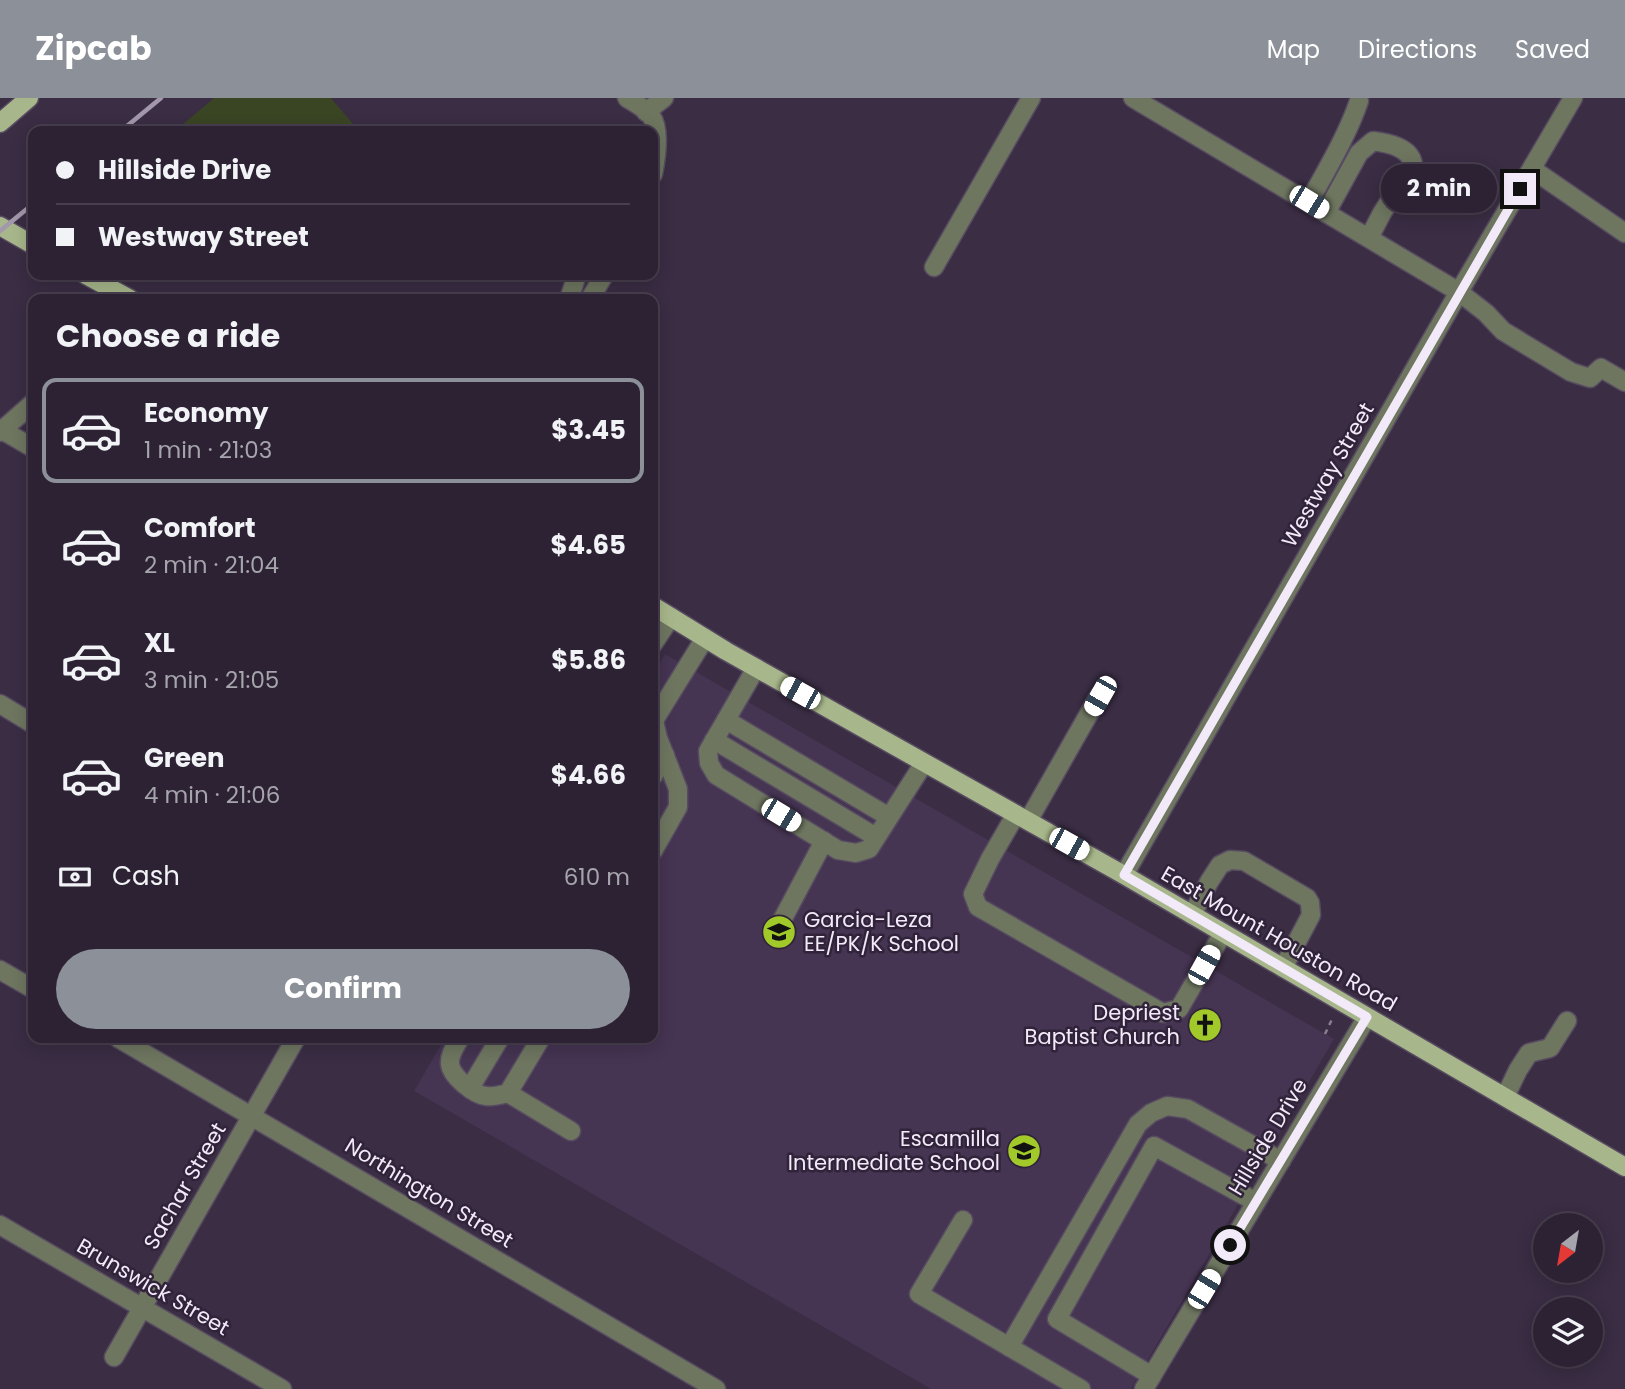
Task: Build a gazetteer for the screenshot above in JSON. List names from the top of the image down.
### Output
{
  "streets": {
    "main road": ["East Mount Houston Road"],
    "street": [
      "Westway Street",
      "Hillside Drive",
      "Sachar Street",
      "Northington Street",
      "Brunswick Street"
    ]
  },
  "crossings": [
    ["Westway Street", "East Mount Houston Road"],
    ["East Mount Houston Road", "Hillside Drive"],
    ["Sachar Street", "Northington Street"],
    ["Sachar Street", "Brunswick Street"]
  ],
  "places": {
    "school or university": ["Garcia-Leza EE/PK/K School", "Escamilla Intermediate School"],
    "church": ["Depriest Baptist Church"]
  },
  "north": "bottom left",
  "page": {
    "header": "Zipcab",
    "nav": ["Map", "Directions", "Saved"],
    "banner": ["Hillside Drive", "Westway Street"],
    "bubble": "2 min",
    "heading": "Choose a ride",
    "list": [
      {
        "name": "Economy",
        "note": "1 min · 21:03",
        "value": "$3.45"
      },
      {
        "name": "Comfort",
        "note": "2 min · 21:04",
        "value": "$4.65"
      },
      {
        "name": "XL",
        "note": "3 min · 21:05",
        "value": "$5.86"
      },
      {
        "name": "Green",
        "note": "4 min · 21:06",
        "value": "$4.66"
      }
    ],
    "pay": ["Cash", "610 m"],
    "buttons": "Confirm"
  }
}
